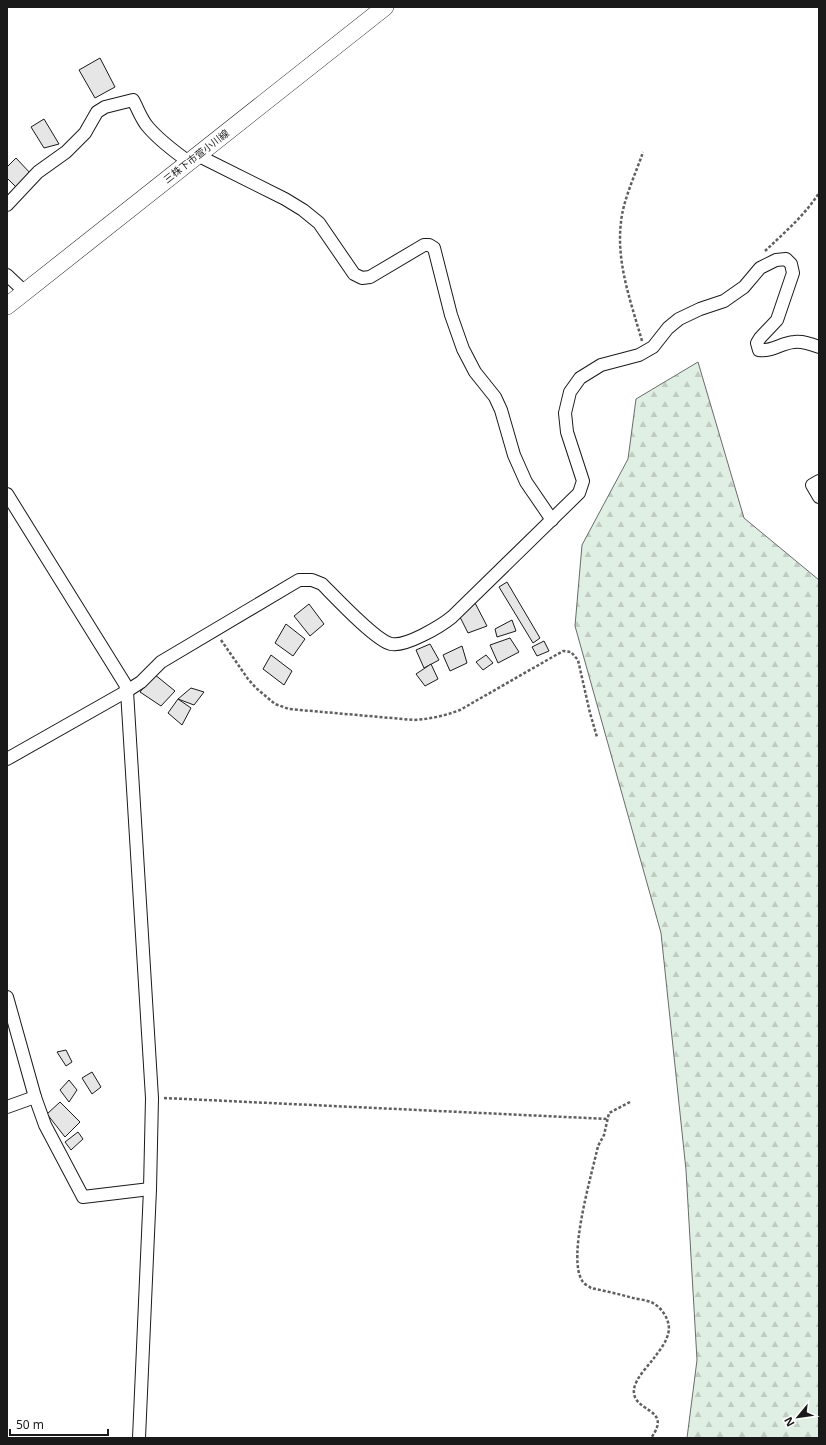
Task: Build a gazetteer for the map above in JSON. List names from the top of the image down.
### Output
{
  "streets": {
    "main road": ["三株下市萱小川線"]
  },
  "scale_bar": "50 m",
  "north": "bottom left"
}
